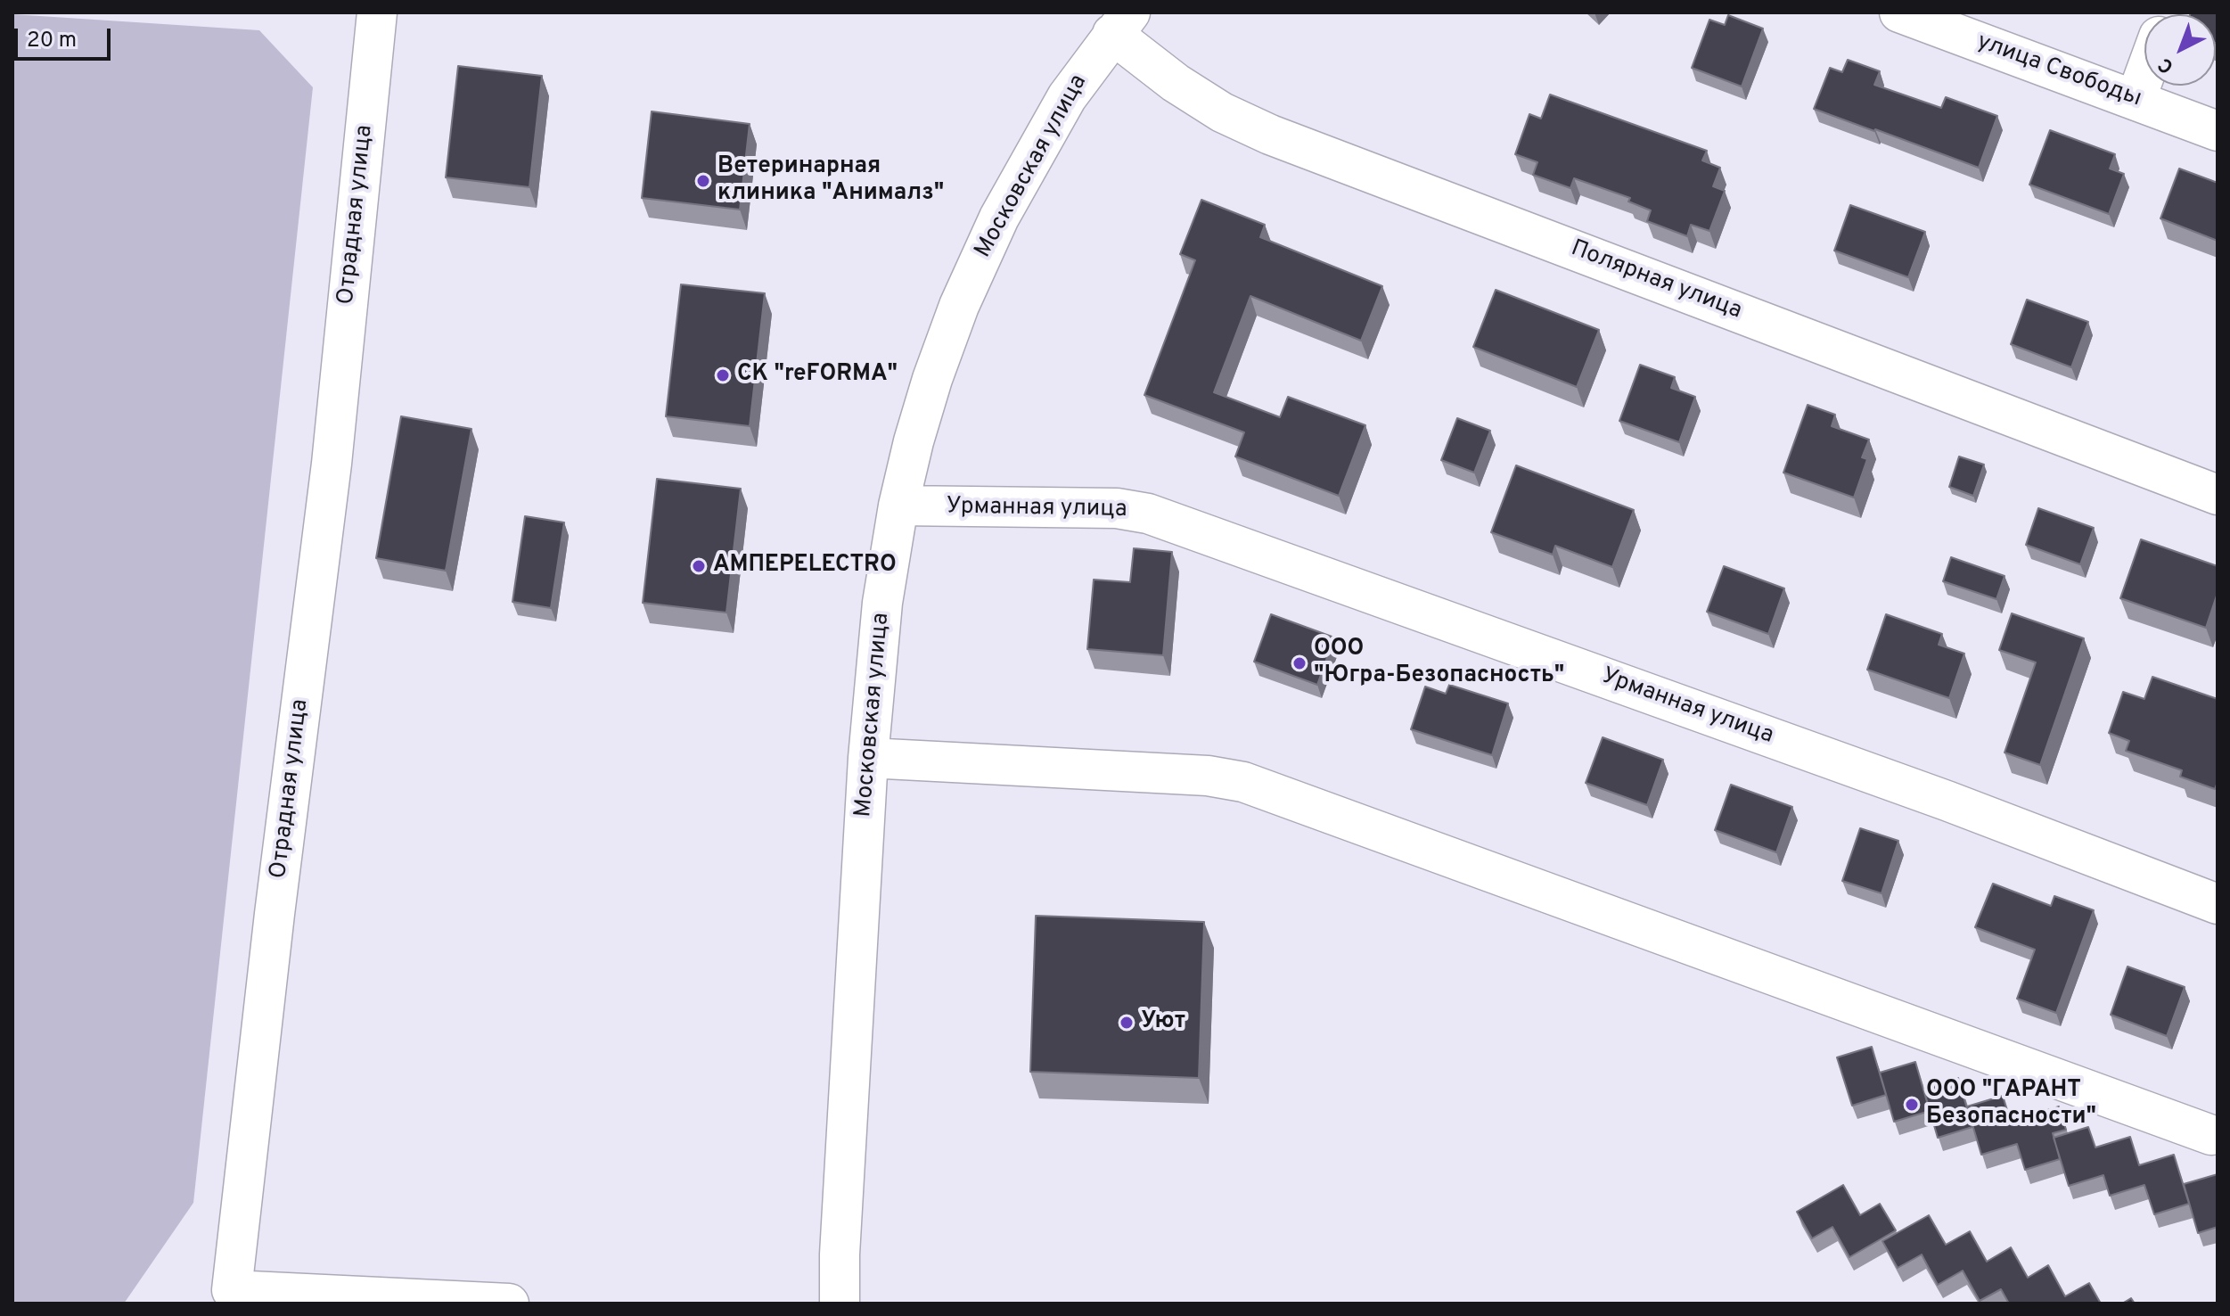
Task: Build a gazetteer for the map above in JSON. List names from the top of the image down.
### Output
{
  "streets": {
    "street": [
      "улица Свободы",
      "Московская улица",
      "Отрадная улица",
      "Полярная улица",
      "Урманная улица"
    ]
  },
  "crossings": [
    ["Московская улица", "Полярная улица"],
    ["Московская улица", "Урманная улица"]
  ],
  "places": [
    "Ветеринарная клиника \"Анималз\"",
    "СК \"reFORMA\"",
    "АМПЕРELECTRO",
    "ООО \"Югра-Безопасность\"",
    "Уют",
    "ООО \"ГАРАНТ Безопасности\""
  ],
  "scale_bar": "20 m",
  "north": "bottom left"
}
